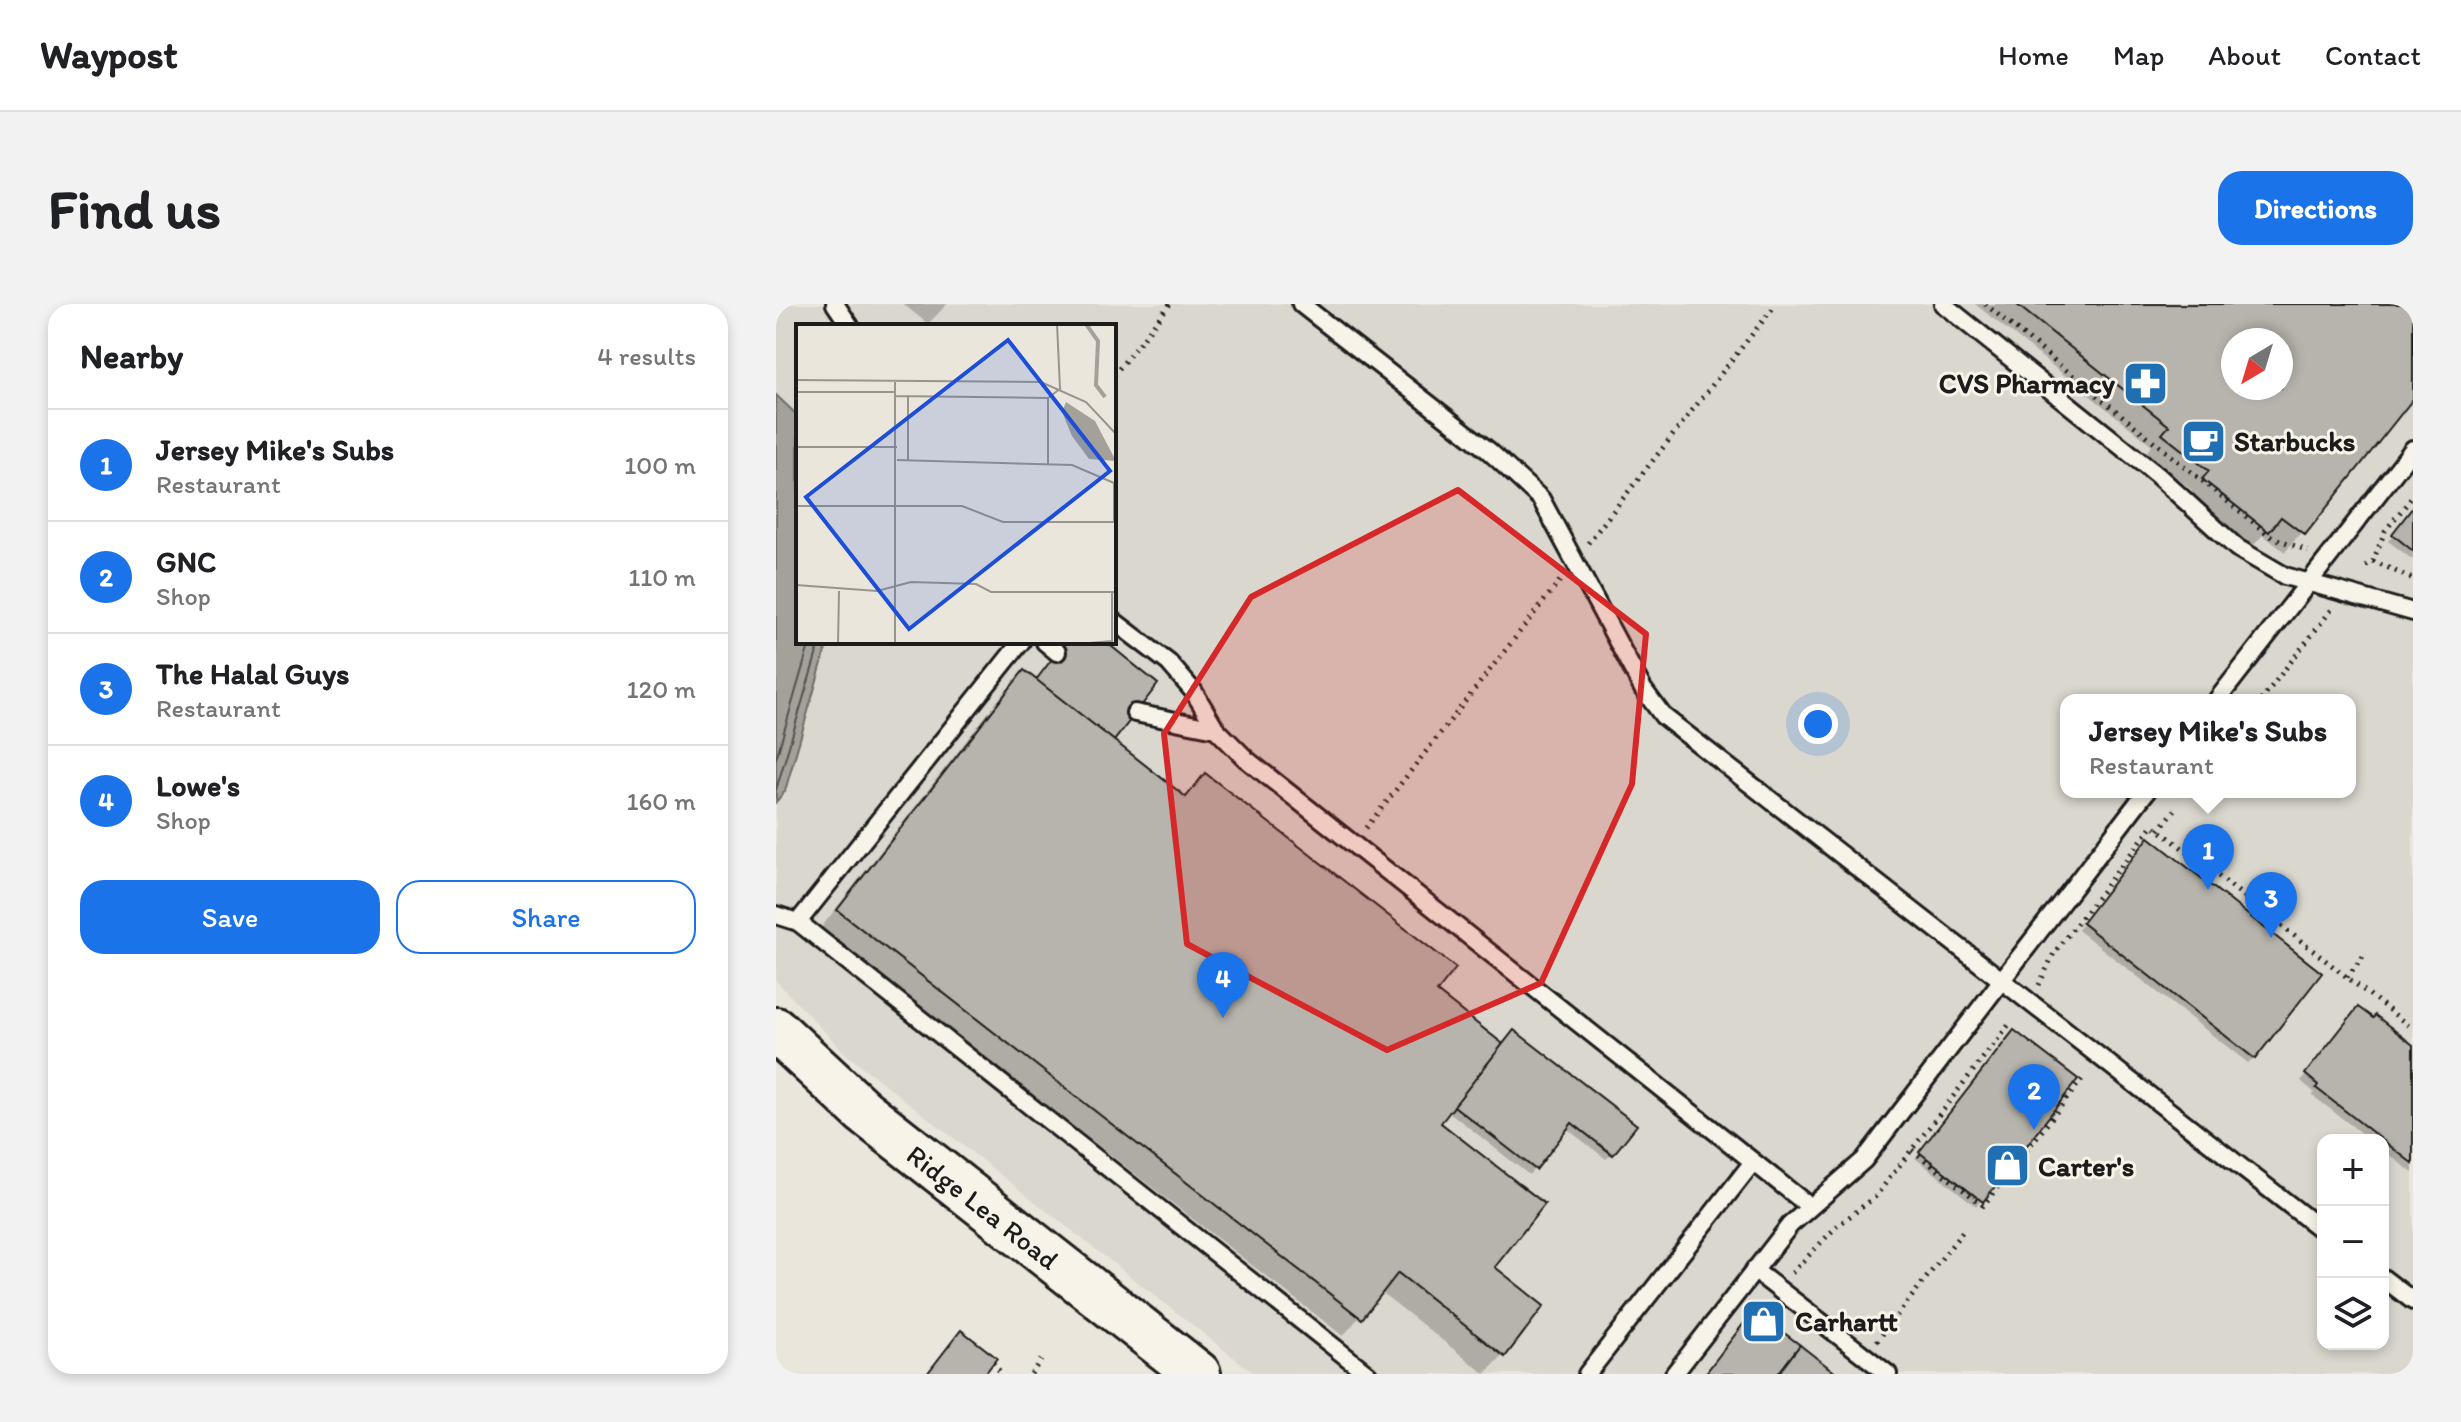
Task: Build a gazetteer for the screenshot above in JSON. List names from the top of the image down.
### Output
{
  "streets": {
    "street": ["Ridge Lea Road"]
  },
  "places": {
    "pharmacy": ["CVS Pharmacy"],
    "cafe": ["Starbucks"],
    "shop": ["Carter's", "Carhartt"]
  },
  "north": "bottom left",
  "page": {
    "header": "Waypost",
    "nav": [
      "Home",
      "Map",
      "About",
      "Contact"
    ],
    "buttons": [
      "Directions",
      ["Save", "Share"]
    ],
    "title": "Find us",
    "heading": ["Nearby", "4 results"],
    "list": [
      {
        "mark": "1",
        "name": "Jersey Mike's Subs",
        "note": "Restaurant",
        "value": "100 m"
      },
      {
        "mark": "2",
        "name": "GNC",
        "note": "Shop",
        "value": "110 m"
      },
      {
        "mark": "3",
        "name": "The Halal Guys",
        "note": "Restaurant",
        "value": "120 m"
      },
      {
        "mark": "4",
        "name": "Lowe's",
        "note": "Shop",
        "value": "160 m"
      }
    ],
    "popup": ["Jersey Mike's Subs", "Restaurant"],
    "pins": [
      "1",
      "3",
      "4",
      "2"
    ],
    "map_buttons": ["+", "−"]
  }
}
